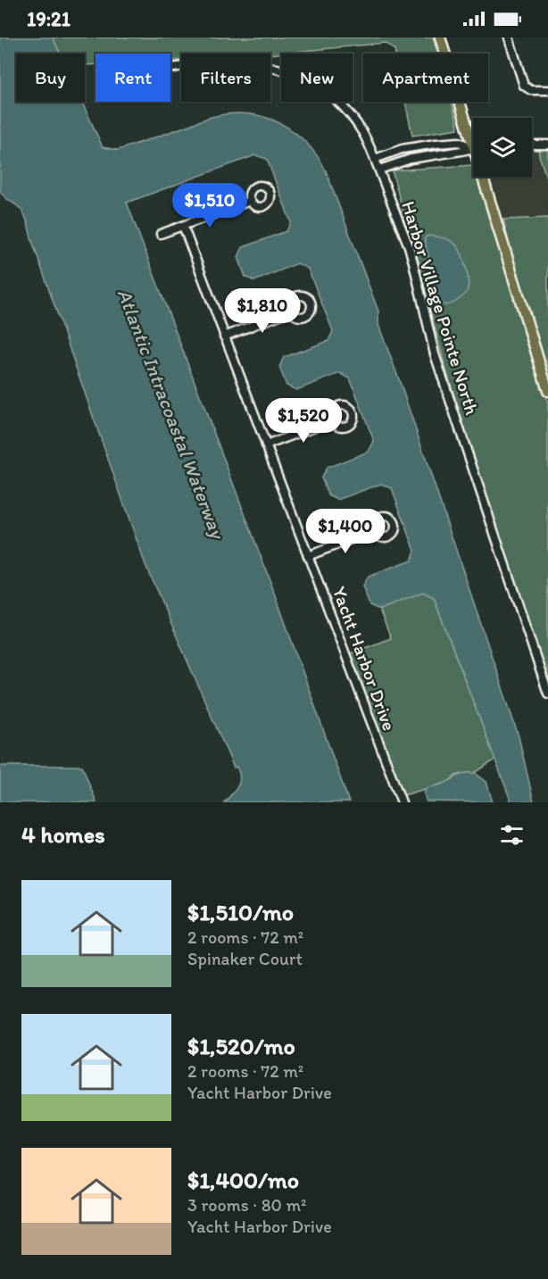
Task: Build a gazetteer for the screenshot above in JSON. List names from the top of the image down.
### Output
{
  "streets": {
    "street": ["Harbor Village Pointe North", "Yacht Harbor Drive"]
  },
  "water": ["Atlantic Intracoastal Waterway"],
  "page": {
    "status": "19:21",
    "chip": [
      "Buy",
      "Rent",
      "Filters",
      "New",
      "Apartment"
    ],
    "price": [
      "$1,510",
      "$1,810",
      "$1,520",
      "$1,400"
    ],
    "heading": "4 homes",
    "list": [
      {
        "name": "$1,510/mo",
        "note": "2 rooms · 72 m² · Spinaker Court"
      },
      {
        "name": "$1,520/mo",
        "note": "2 rooms · 72 m² · Yacht Harbor Drive"
      },
      {
        "name": "$1,400/mo",
        "note": "3 rooms · 80 m² · Yacht Harbor Drive"
      }
    ]
  }
}
